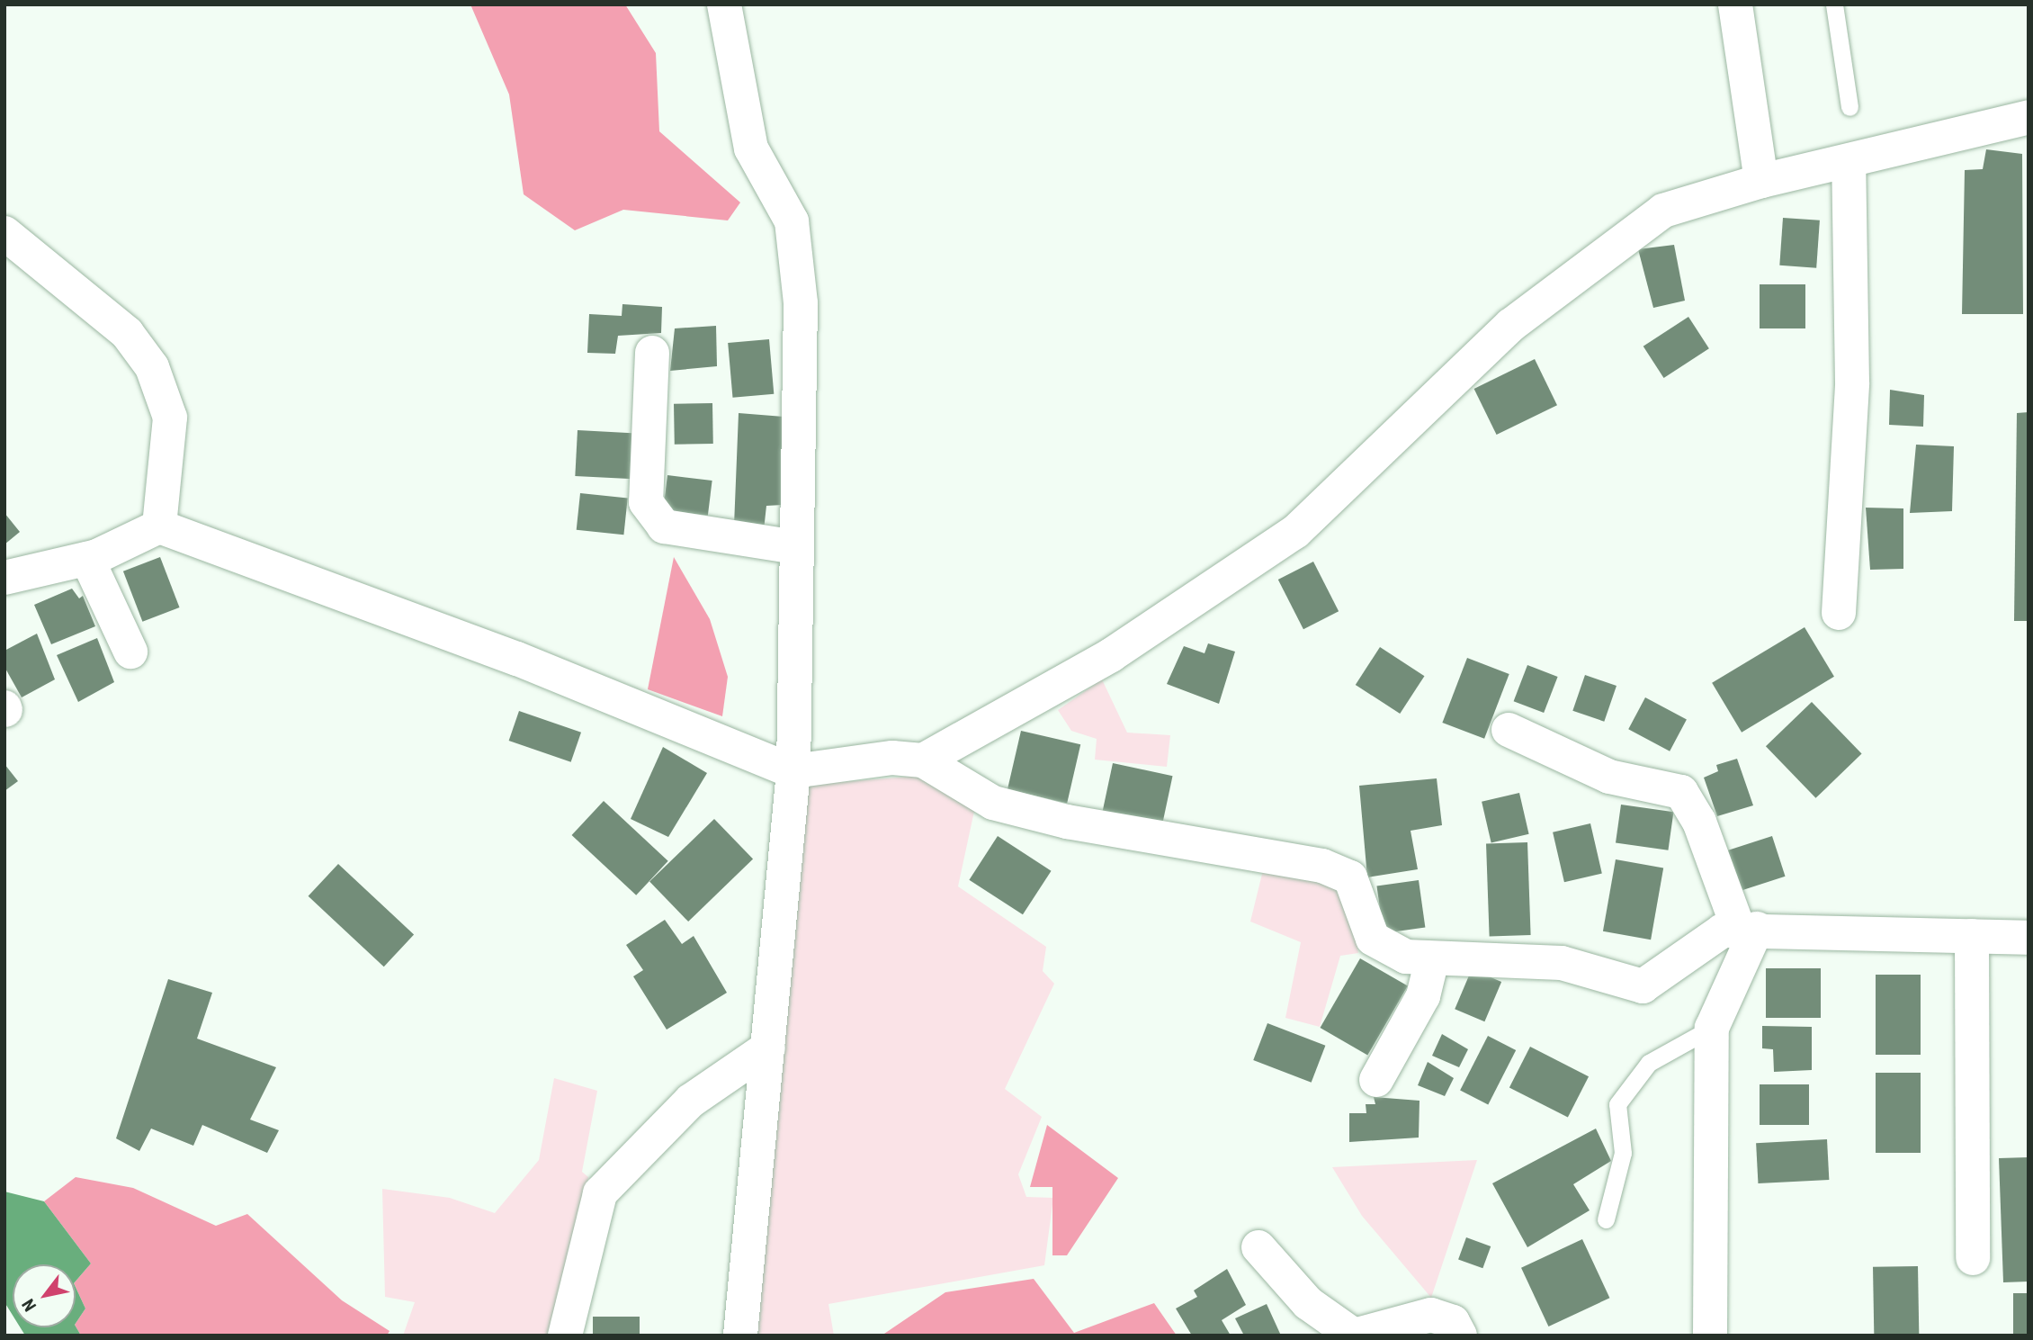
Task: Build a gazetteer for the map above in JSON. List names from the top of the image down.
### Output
{
  "north": "bottom left"
}
